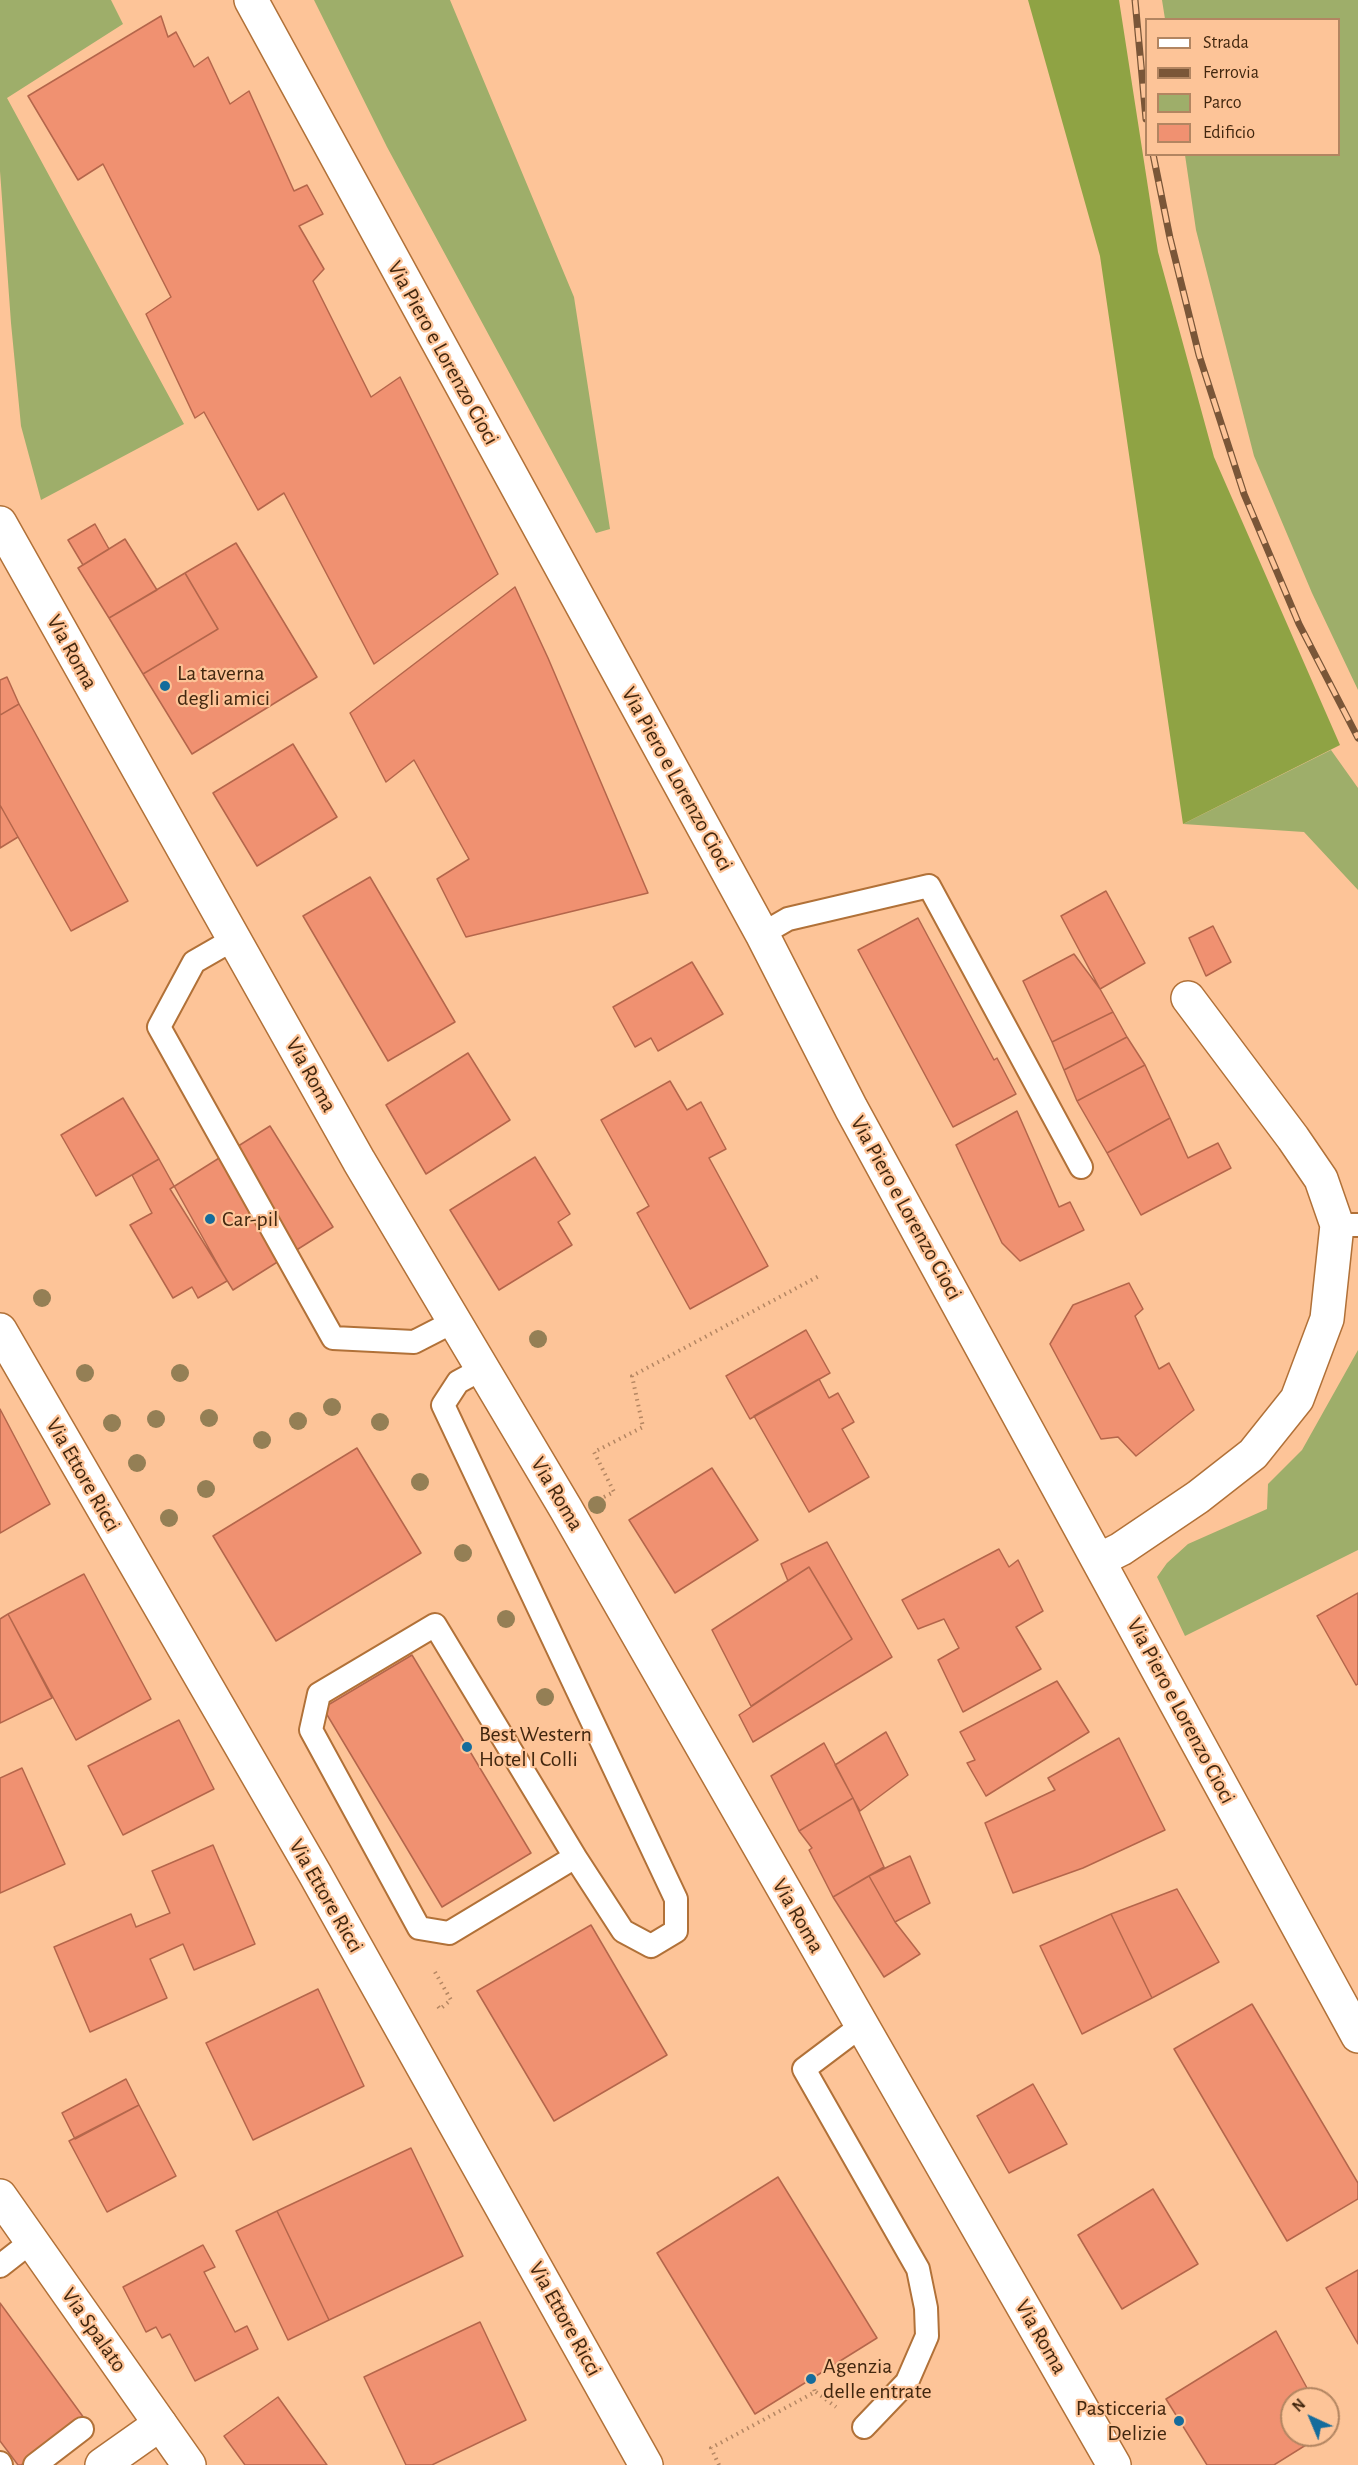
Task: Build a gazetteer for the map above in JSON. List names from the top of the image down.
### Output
{
  "streets": {
    "street": [
      "Via Piero e Lorenzo Cioci",
      "Via Roma",
      "Via Ettore Ricci",
      "Via Spalato"
    ]
  },
  "places": [
    "La taverna degli amici",
    "Car-pil",
    "Best Western Hotel I Colli",
    "Agenzia delle entrate",
    "Pasticceria Delizie"
  ],
  "legend": [
    "Strada",
    "Ferrovia",
    "Parco",
    "Edificio"
  ],
  "north": "top left"
}
